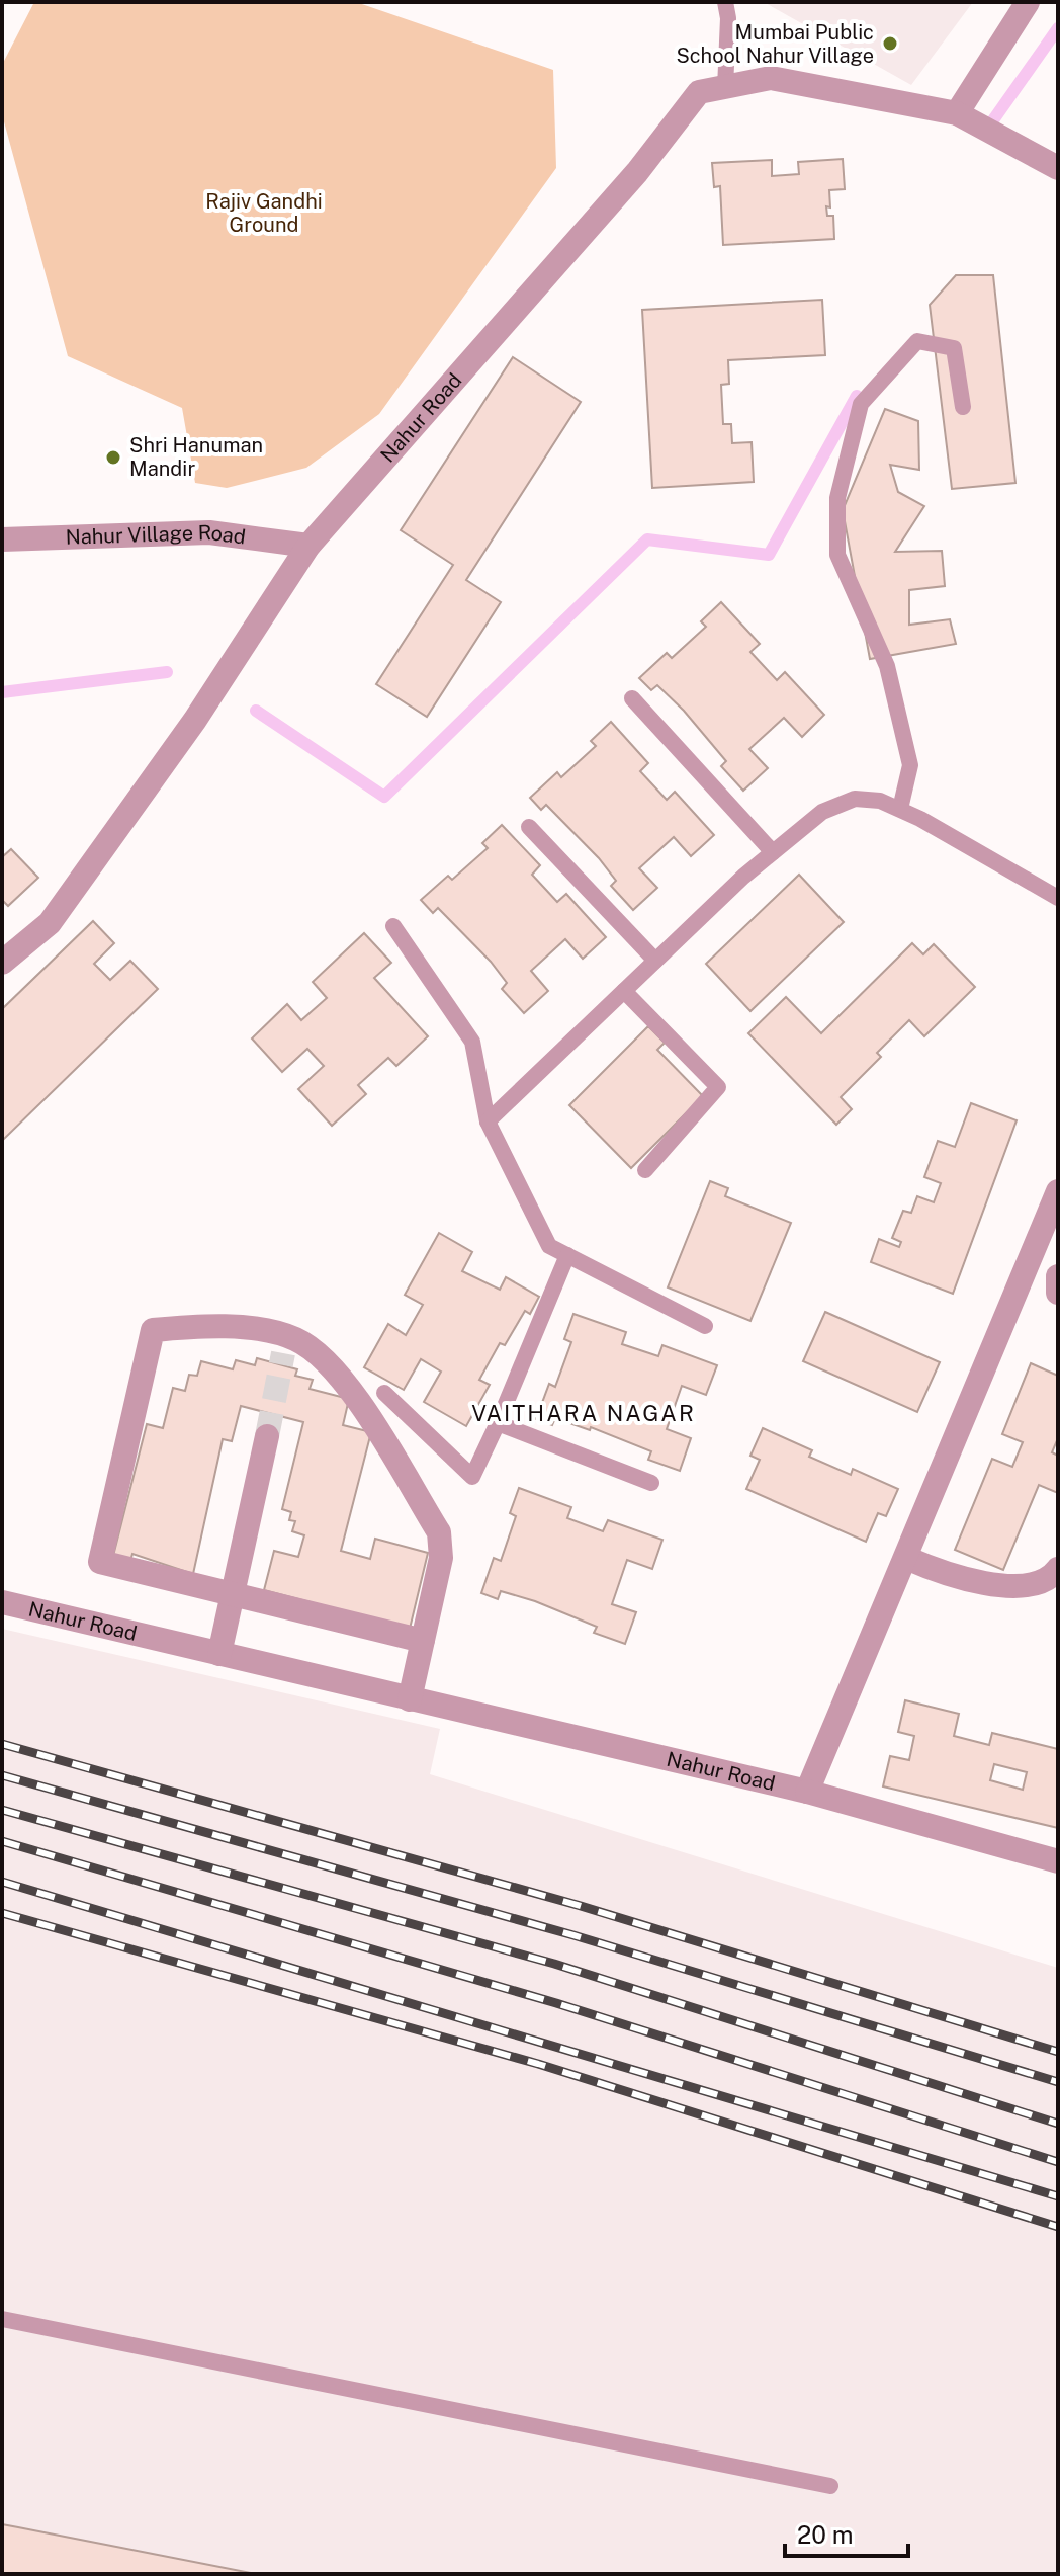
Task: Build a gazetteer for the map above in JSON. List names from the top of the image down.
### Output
{
  "streets": {
    "street": ["Nahur Road", "Nahur Village Road"]
  },
  "crossings": [
    ["Nahur Road", "Nahur Village Road"]
  ],
  "districts": ["VAITHARA NAGAR"],
  "parks": ["Rajiv Gandhi Ground"],
  "places": ["Mumbai Public School Nahur Village", "Shri Hanuman Mandir"],
  "scale_bar": "20 m"
}
